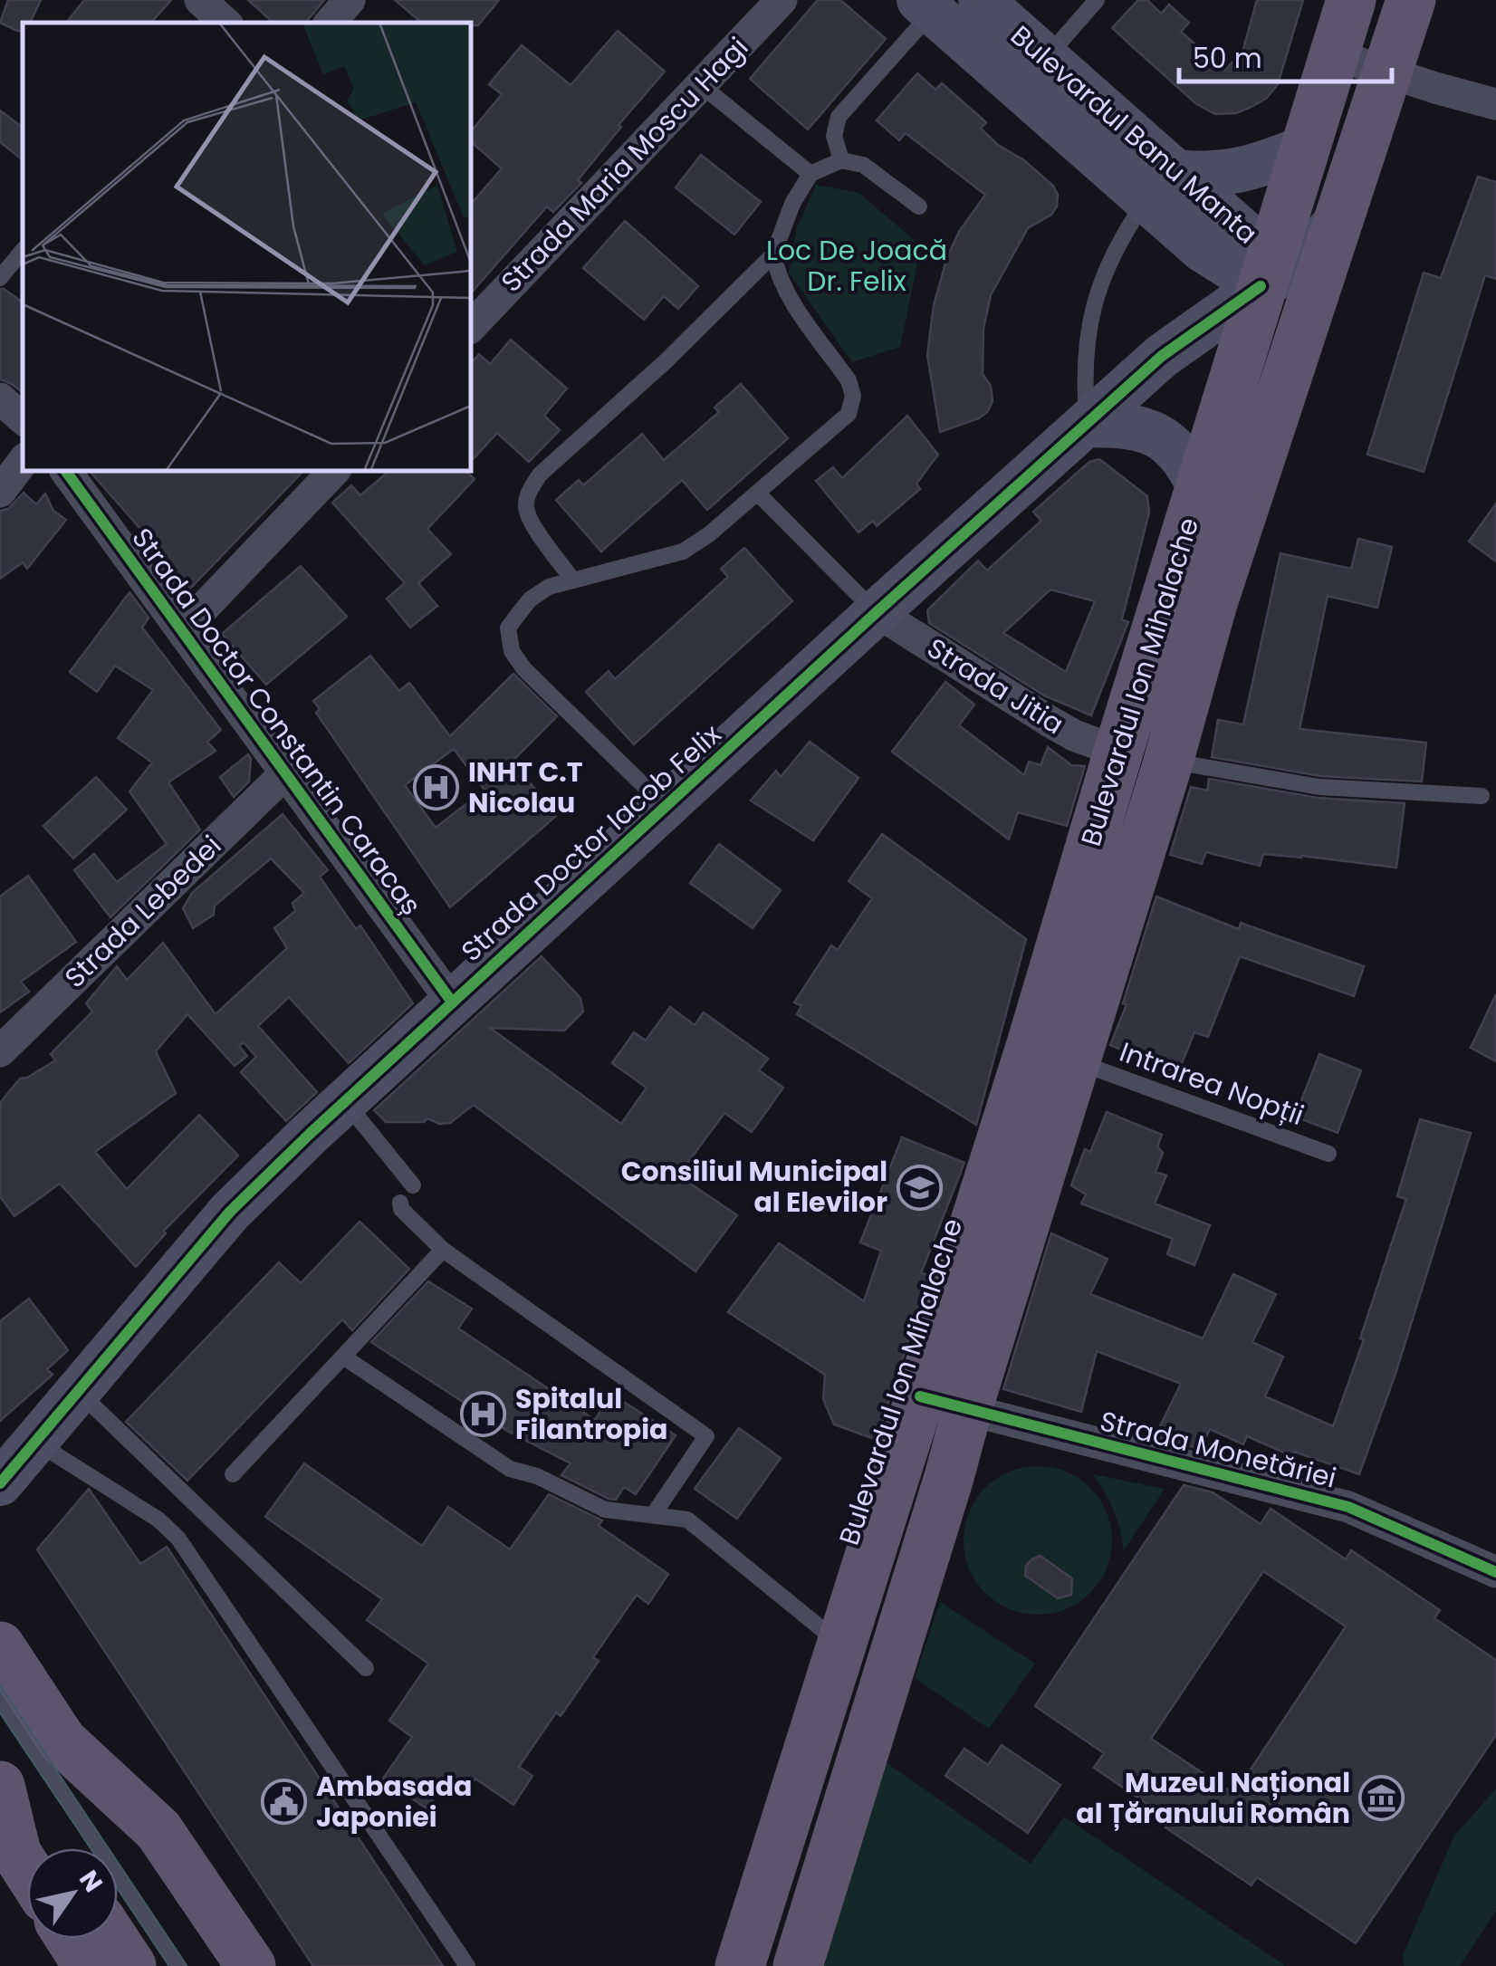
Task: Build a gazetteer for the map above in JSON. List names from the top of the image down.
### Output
{
  "streets": {
    "main road": ["Bulevardul Ion Mihalache"],
    "street": [
      "Bulevardul Banu Manta",
      "Strada Maria Moscu Hagi",
      "Strada Jitia",
      "Strada Doctor Constantin Caracaș",
      "Strada Doctor Iacob Felix",
      "Strada Lebedei",
      "Strada Monetăriei"
    ],
    "lane": ["Intrarea Nopții"]
  },
  "crossings": [
    ["Bulevardul Banu Manta", "Bulevardul Ion Mihalache"],
    ["Bulevardul Banu Manta", "Strada Doctor Iacob Felix"],
    ["Bulevardul Ion Mihalache", "Strada Jitia"],
    ["Bulevardul Ion Mihalache", "Strada Doctor Iacob Felix"],
    ["Bulevardul Ion Mihalache", "Intrarea Nopții"],
    ["Bulevardul Ion Mihalache", "Strada Monetăriei"],
    ["Strada Jitia", "Strada Doctor Iacob Felix"],
    ["Strada Doctor Constantin Caracaș", "Strada Doctor Iacob Felix"],
    ["Strada Doctor Constantin Caracaș", "Strada Lebedei"]
  ],
  "parks": ["Loc De Joacă Dr. Felix"],
  "places": {
    "hospital": ["INHT C.T Nicolau", "Spitalul Filantropia"],
    "school or university": ["Consiliul Municipal al Elevilor"],
    "museum": ["Muzeul Național al Țăranului Român"],
    "public building": ["Ambasada Japoniei"]
  },
  "scale_bar": "50 m",
  "north": "top right"
}
